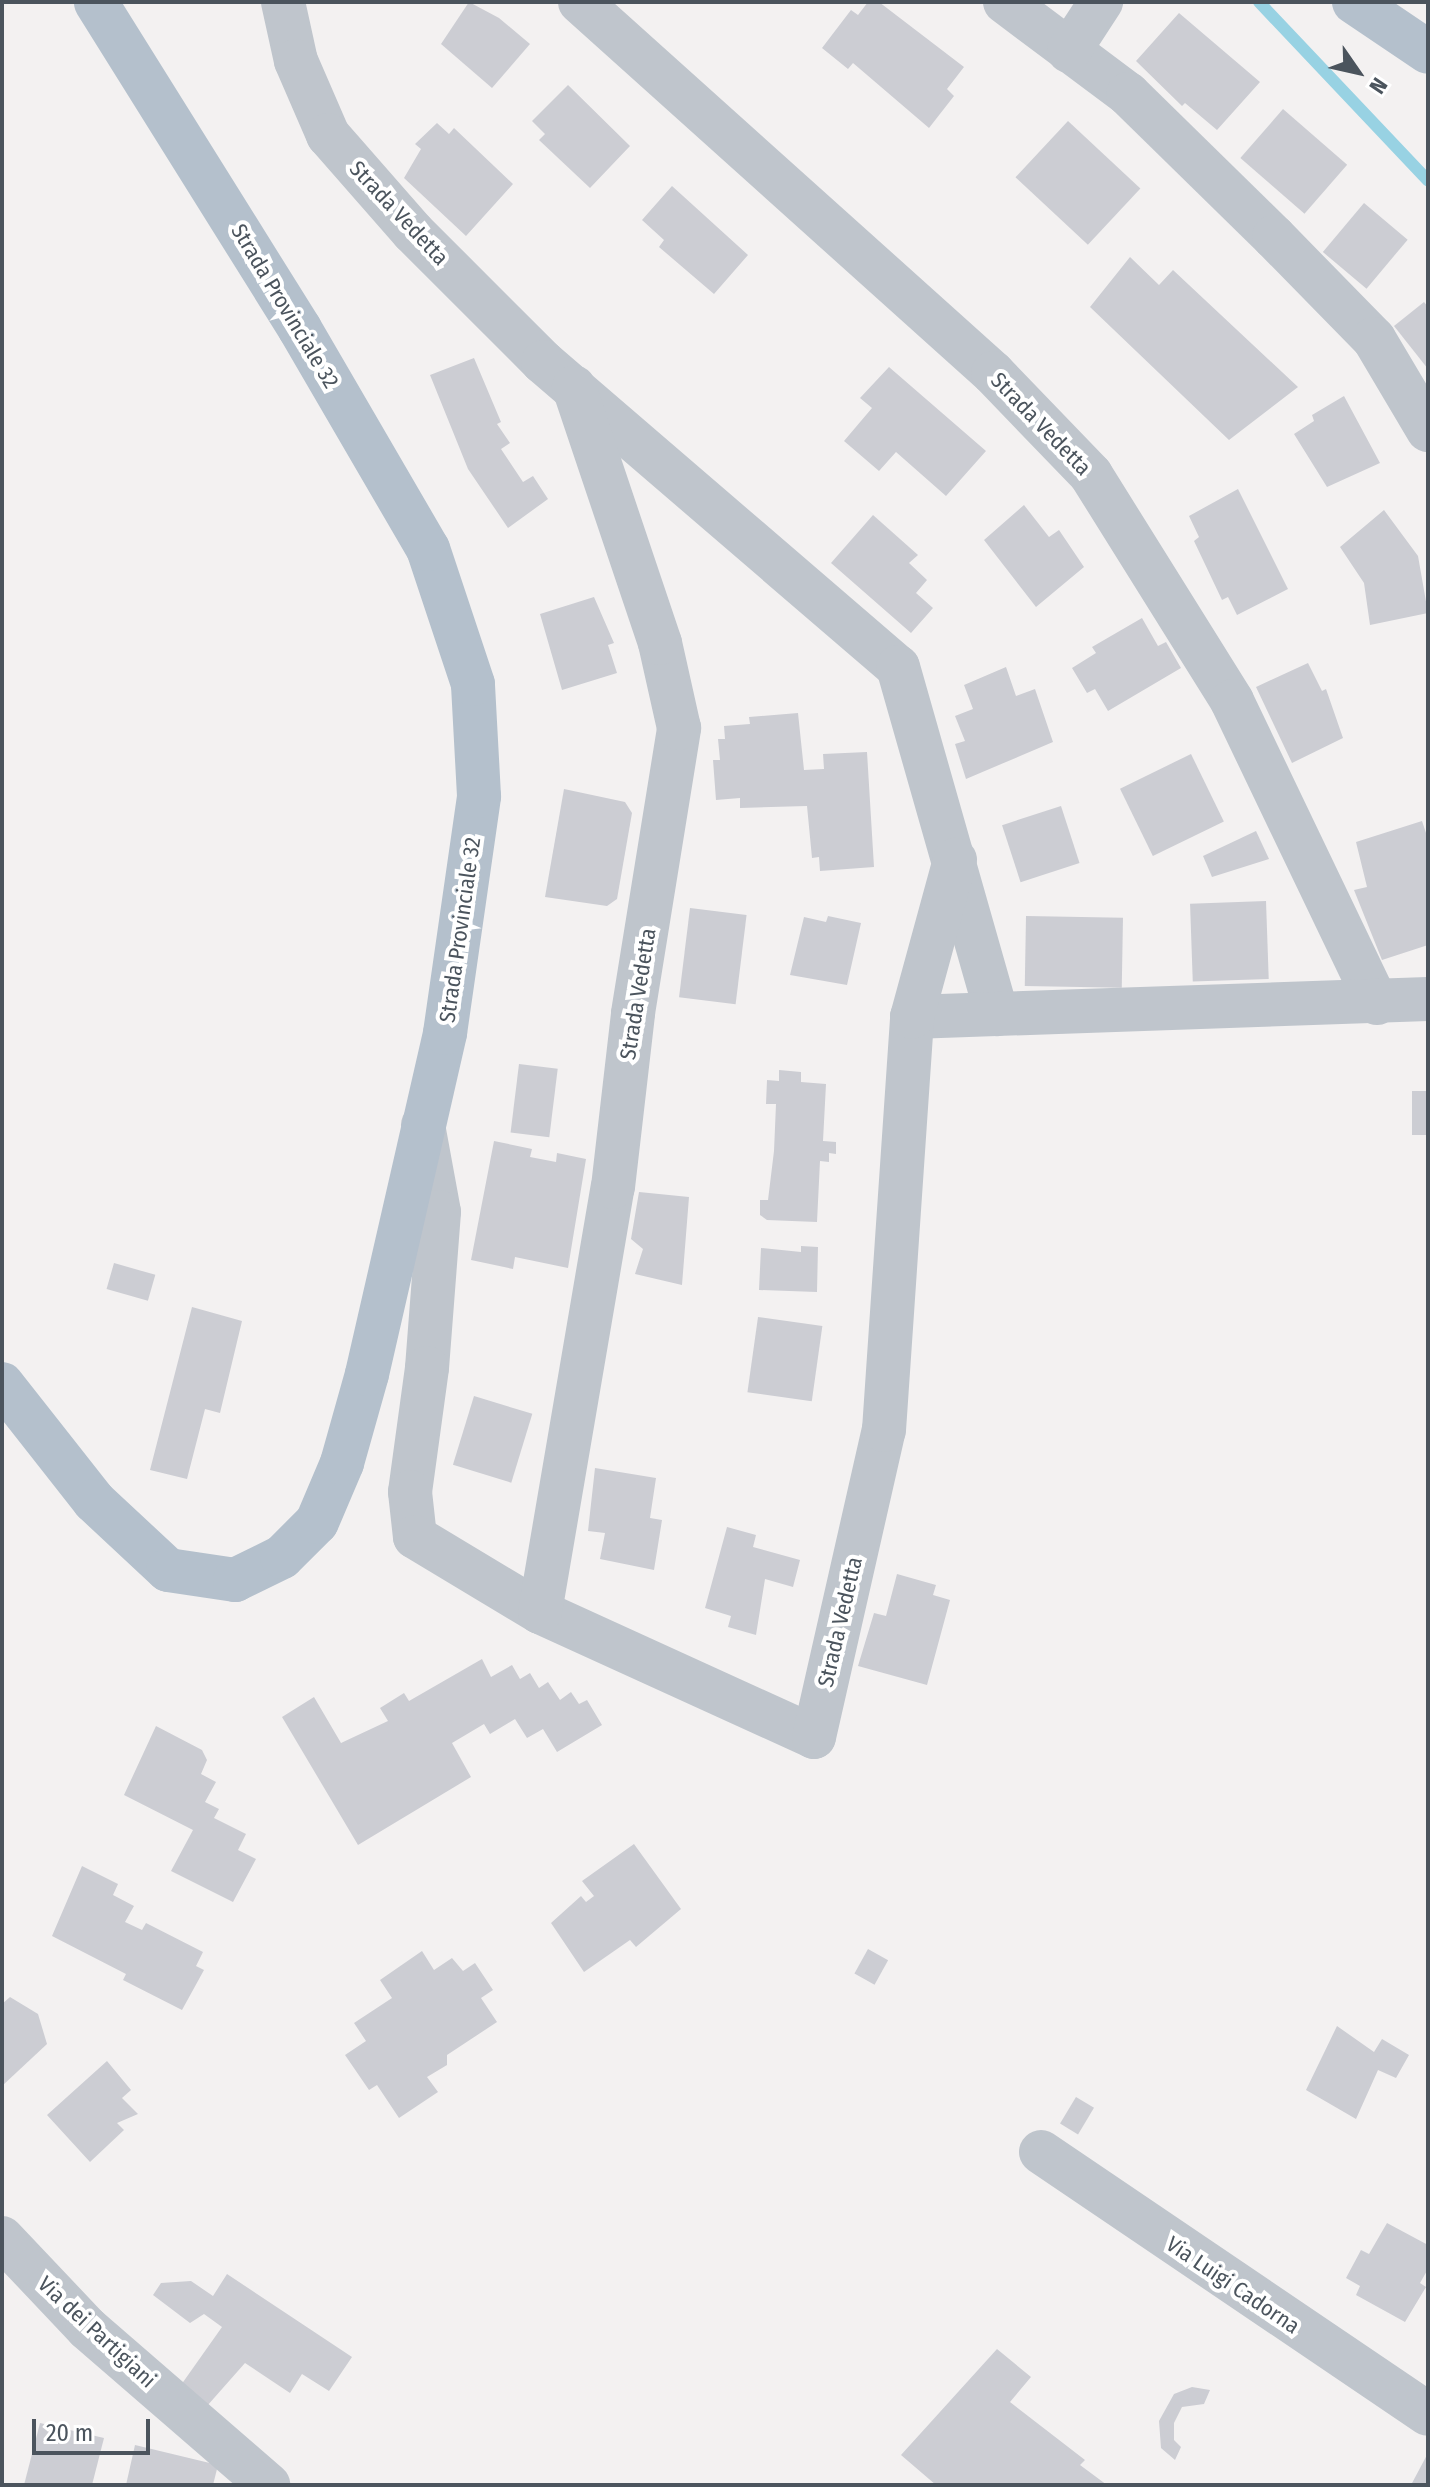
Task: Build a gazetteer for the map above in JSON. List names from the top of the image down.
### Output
{
  "streets": {
    "main road": ["Strada Provinciale 32"],
    "street": ["Strada Vedetta", "Via Luigi Cadorna", "Via dei Partigiani"]
  },
  "crossings": [
    ["Strada Vedetta", "Strada Provinciale 32"]
  ],
  "scale_bar": "20 m",
  "north": "bottom right"
}
